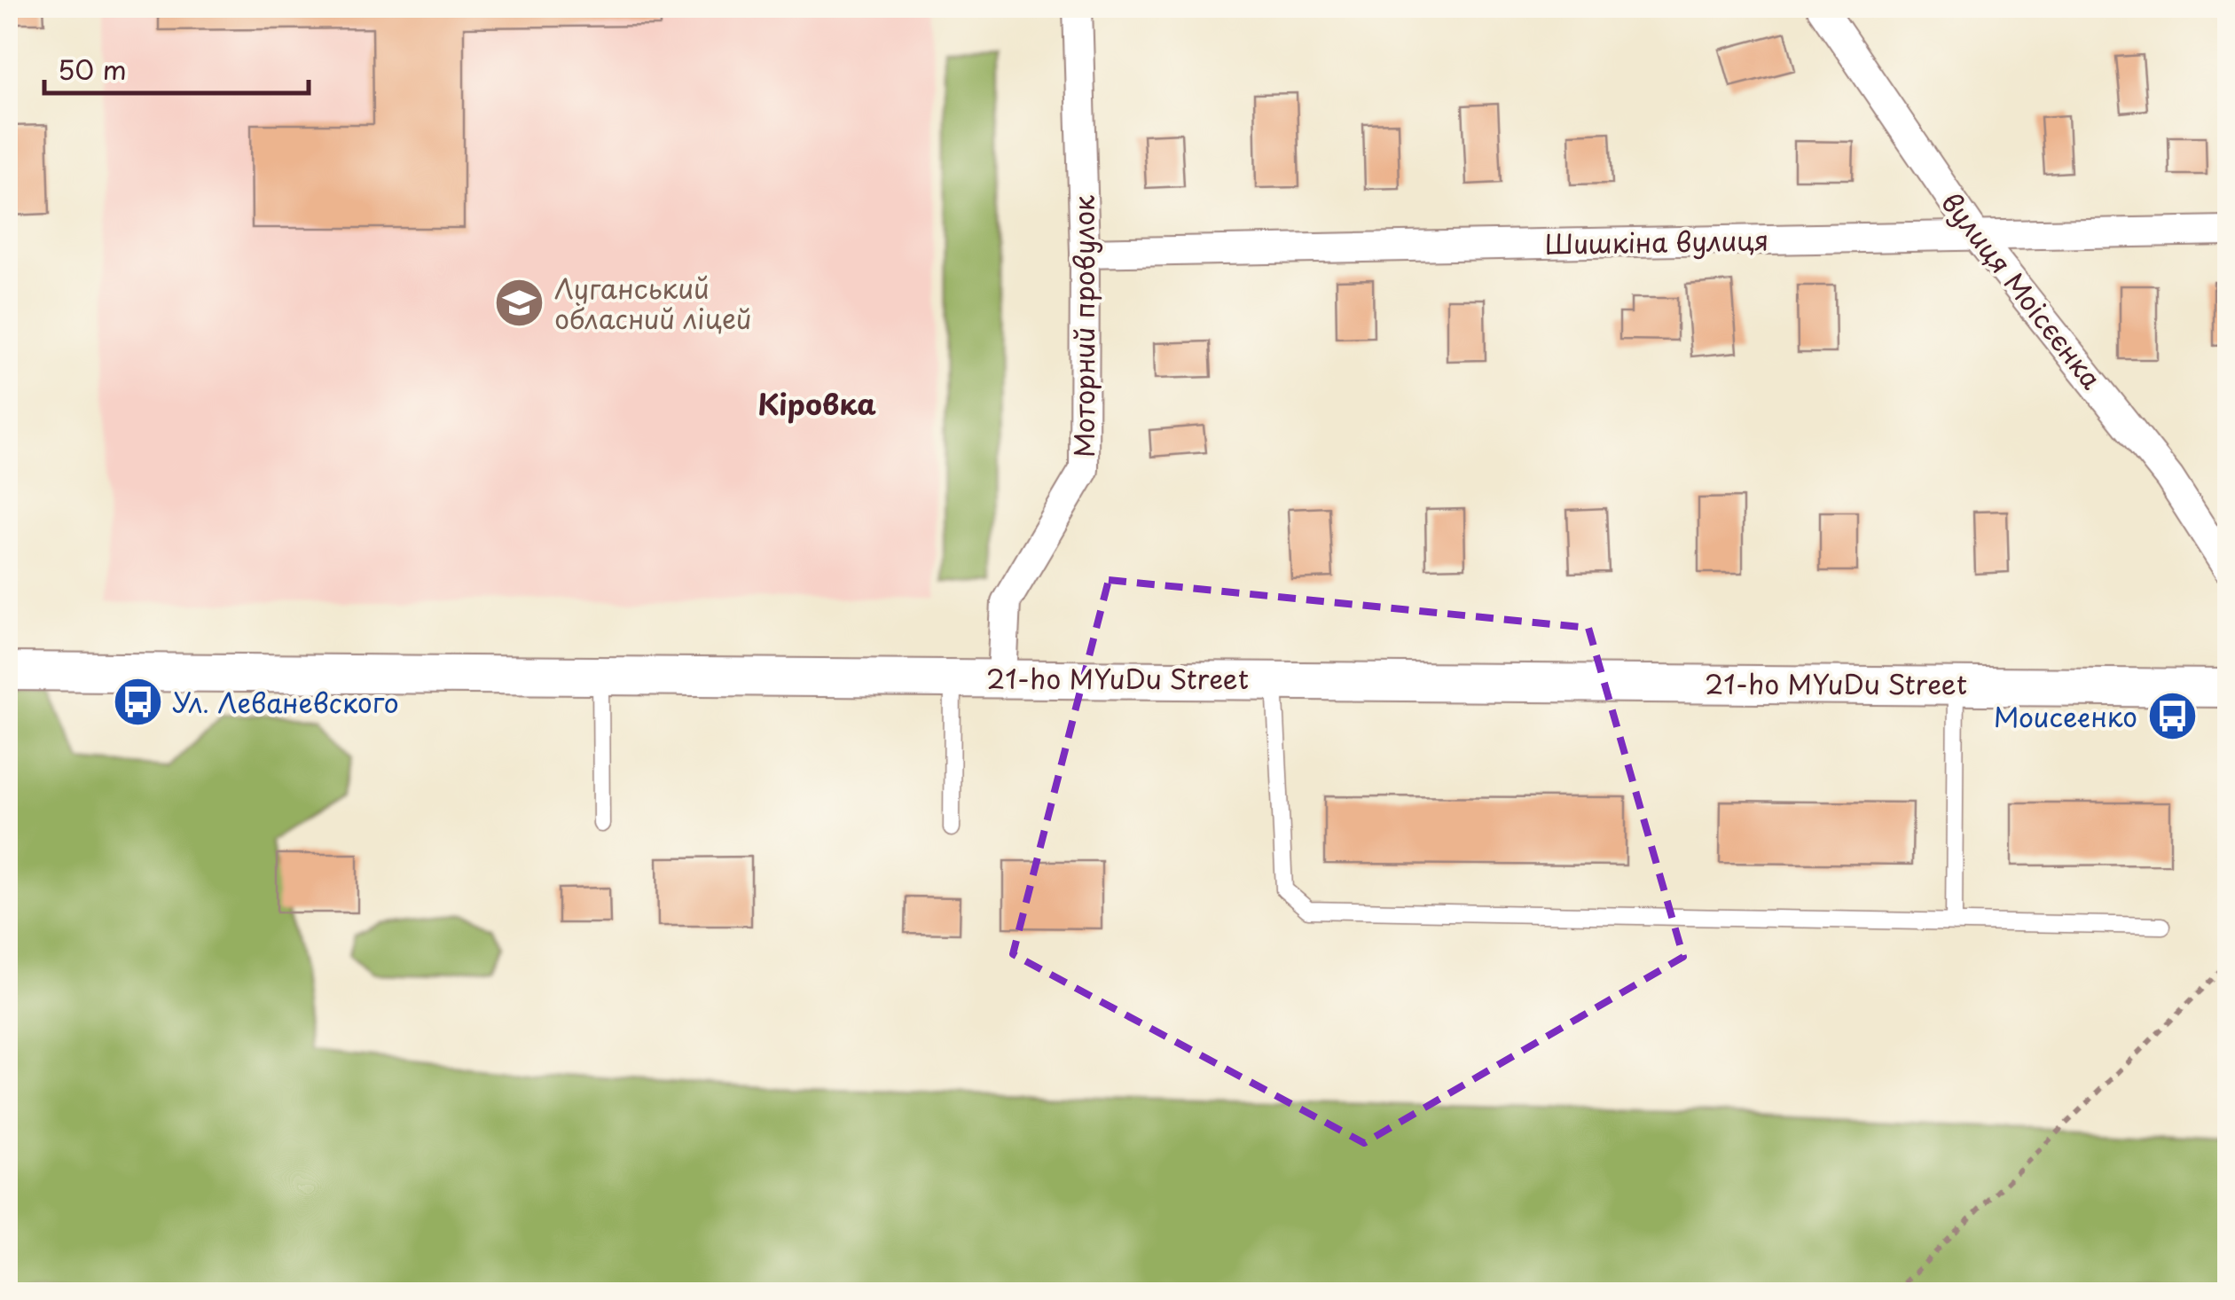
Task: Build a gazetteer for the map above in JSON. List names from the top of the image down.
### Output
{
  "streets": {
    "street": [
      "Шишкіна вулиця",
      "вулиця Моісєєнка",
      "Моторний провулок",
      "21-ho MYuDu Street"
    ]
  },
  "crossings": [
    ["Шишкіна вулиця", "вулиця Моісєєнка"],
    ["Шишкіна вулиця", "Моторний провулок"],
    ["Моторний провулок", "21-ho MYuDu Street"]
  ],
  "districts": ["Кіровка"],
  "places": {
    "school or university": ["Луганський обласний ліцей"],
    "bus stop": ["Ул. Леваневского", "Моисеенко"]
  },
  "scale_bar": "50 m"
}
